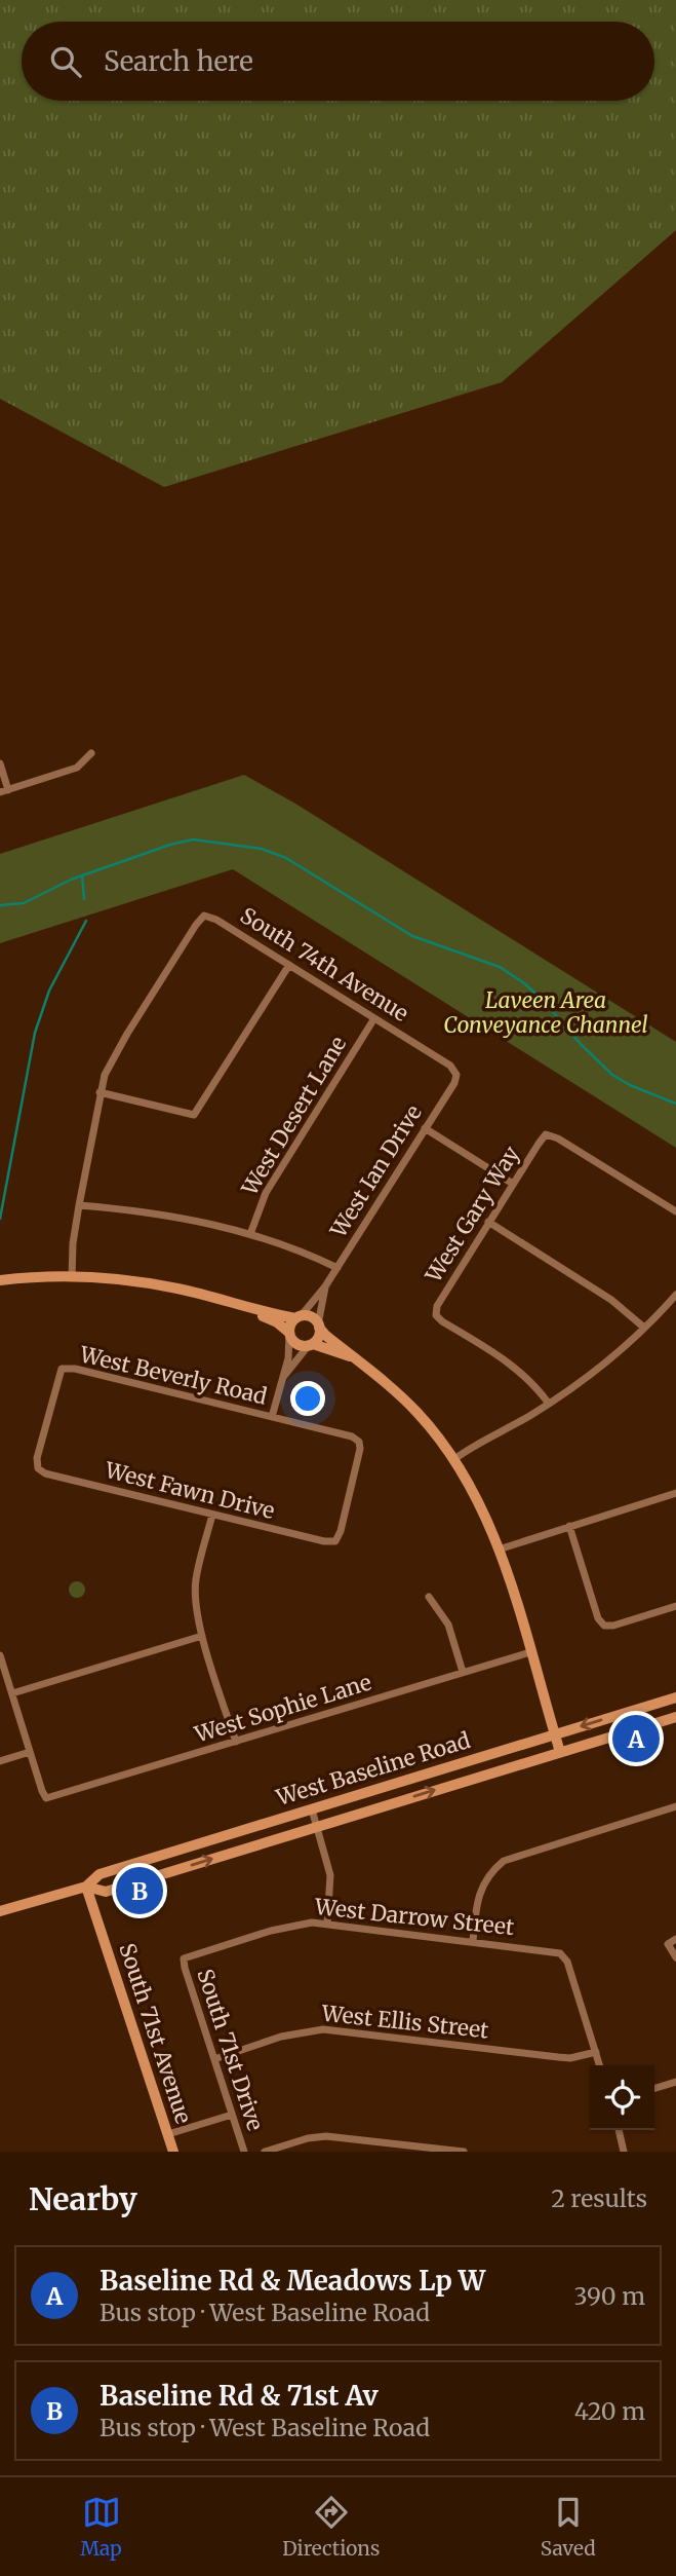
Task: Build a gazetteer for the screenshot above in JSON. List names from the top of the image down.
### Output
{
  "streets": {
    "main road": ["West Baseline Road", "South 71st Avenue"],
    "street": [
      "South 74th Avenue",
      "West Desert Lane",
      "West Ian Drive",
      "West Gary Way",
      "West Beverly Road",
      "West Fawn Drive",
      "West Sophie Lane",
      "West Darrow Street",
      "West Ellis Street",
      "South 71st Drive"
    ]
  },
  "crossings": [
    ["South 74th Avenue", "West Desert Lane"],
    ["South 74th Avenue", "West Ian Drive"],
    ["West Beverly Road", "West Fawn Drive"],
    ["West Baseline Road", "South 71st Avenue"],
    ["West Darrow Street", "West Ellis Street"],
    ["West Darrow Street", "South 71st Drive"],
    ["West Ellis Street", "South 71st Drive"]
  ],
  "parks": ["Laveen Area Conveyance Channel"],
  "page": {
    "search": "Search here",
    "pins": ["A", "B"],
    "heading": ["Nearby", "2 results"],
    "list": [
      {
        "mark": "A",
        "name": "Baseline Rd & Meadows Lp W",
        "note": "Bus stop · West Baseline Road",
        "value": "390 m"
      },
      {
        "mark": "B",
        "name": "Baseline Rd & 71st Av",
        "note": "Bus stop · West Baseline Road",
        "value": "420 m"
      }
    ],
    "nav": ["Map", "Directions", "Saved"]
  }
}
